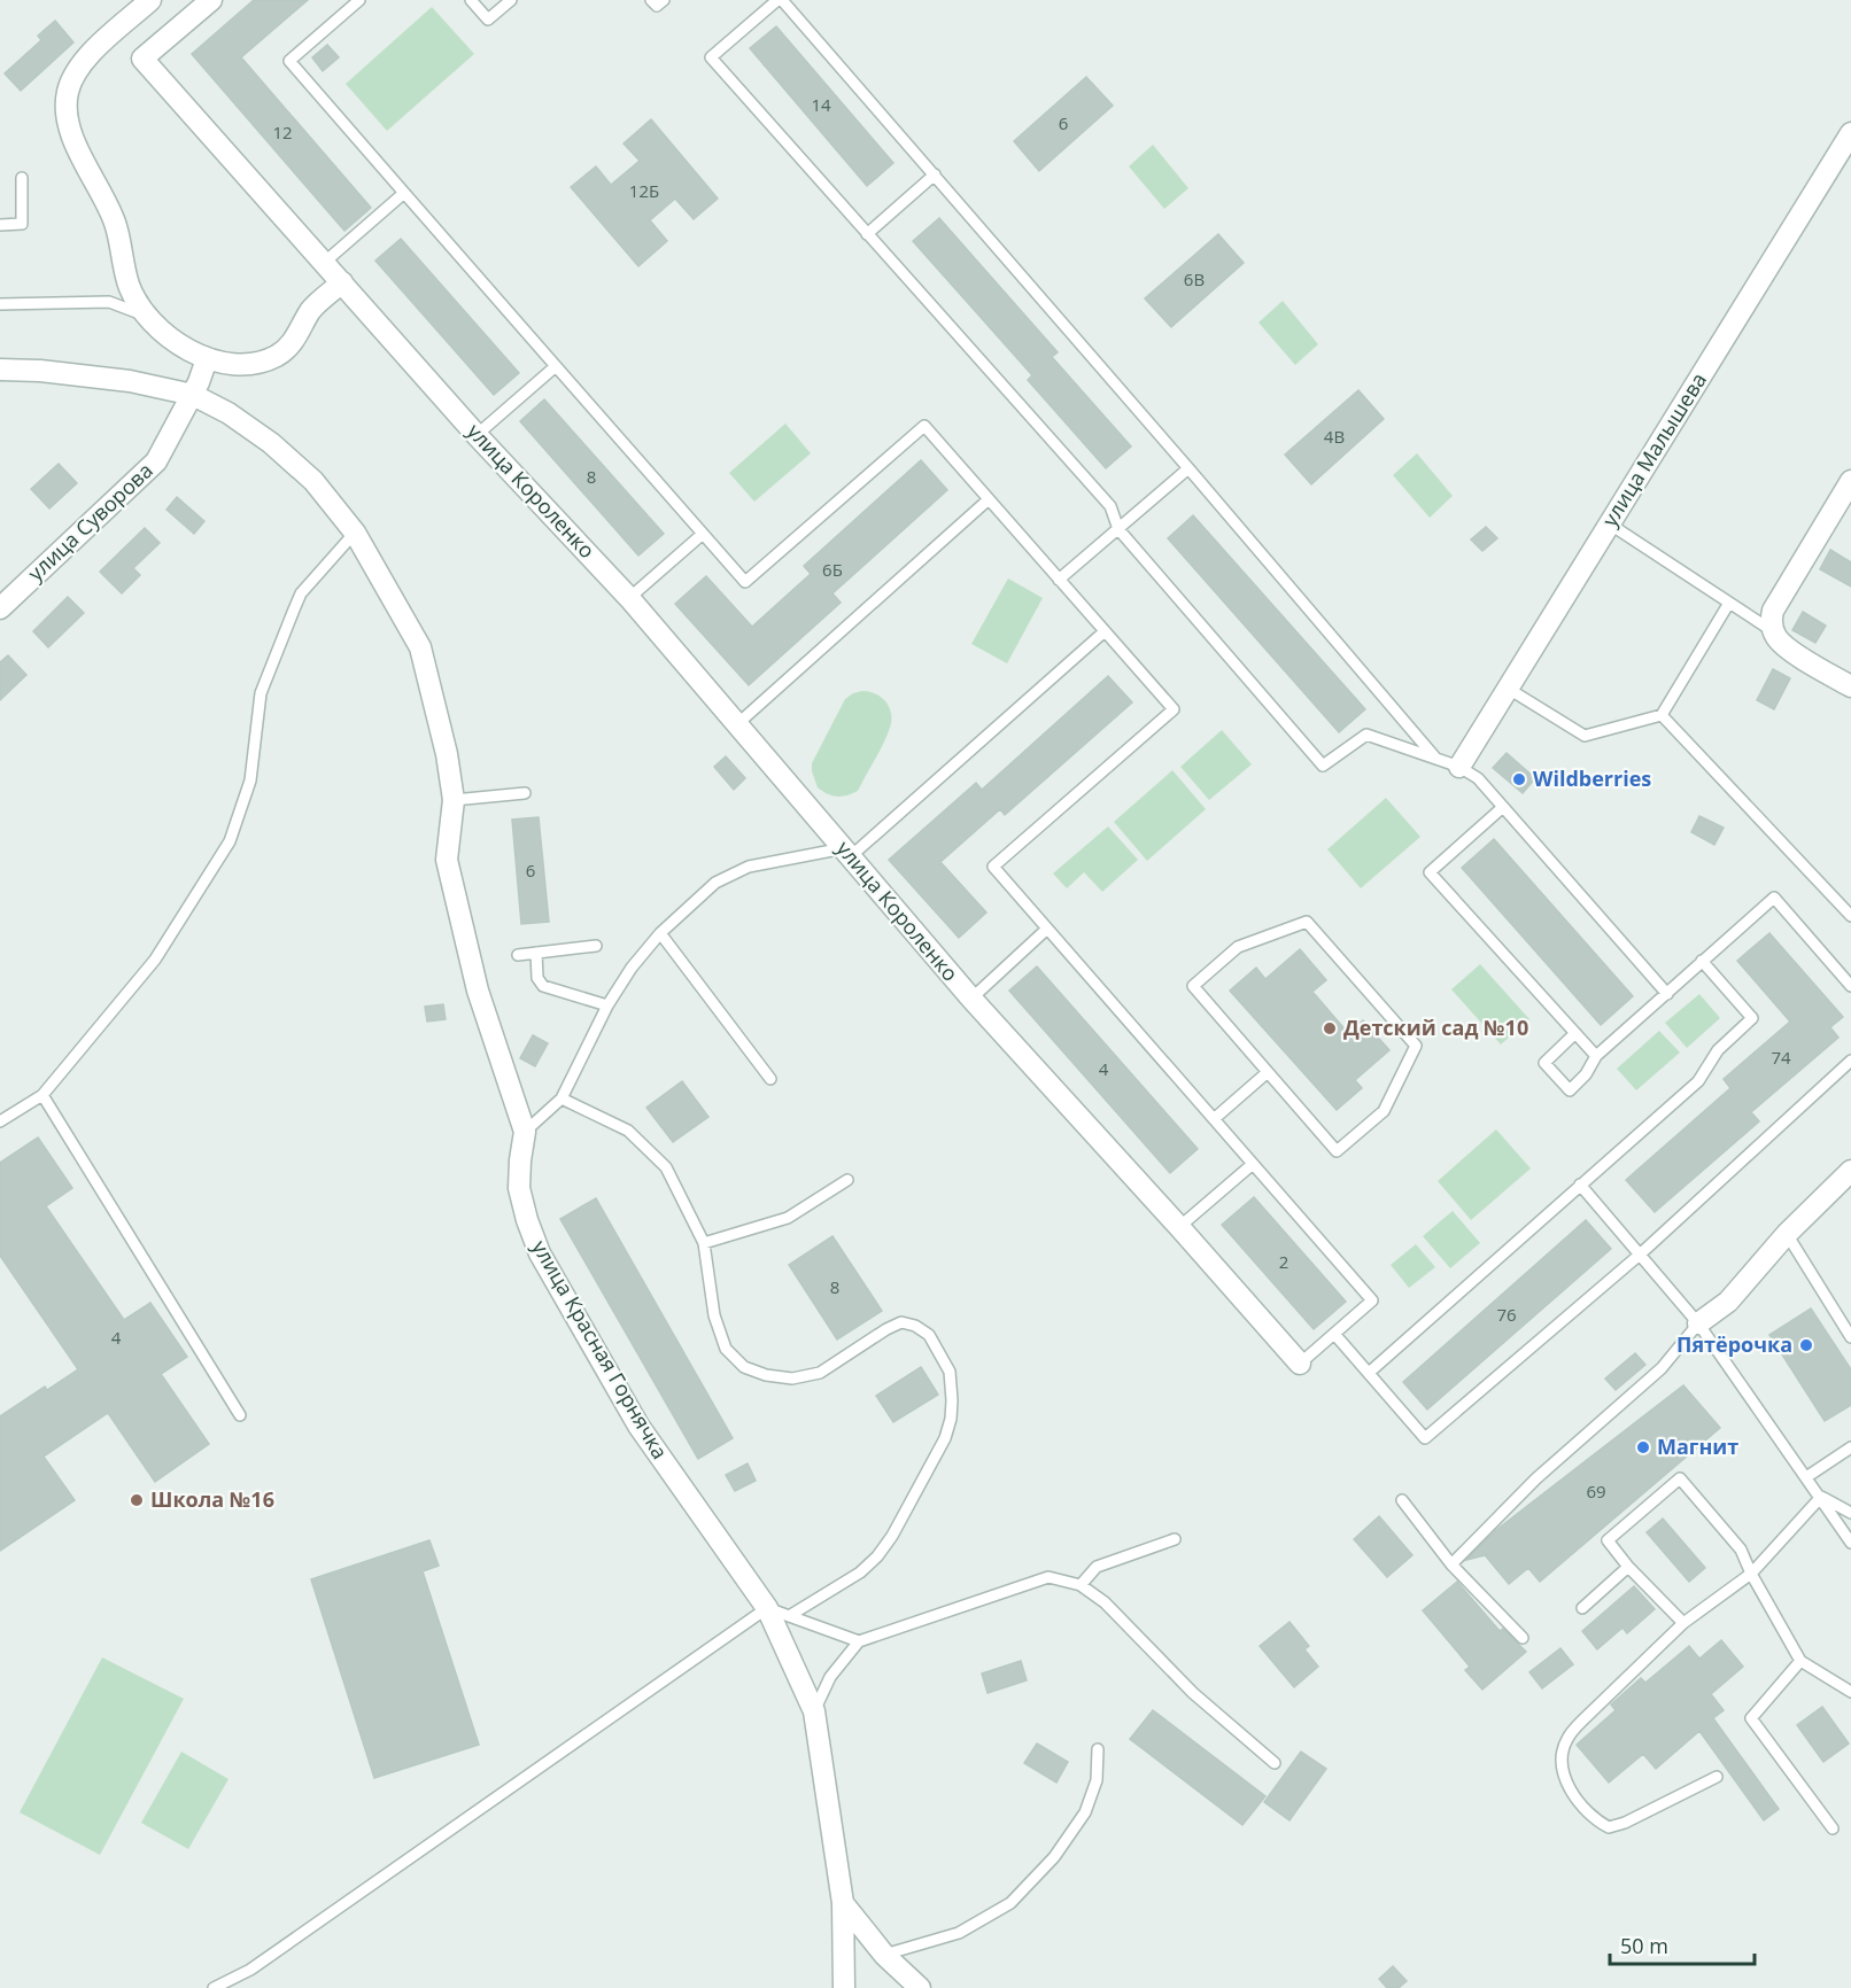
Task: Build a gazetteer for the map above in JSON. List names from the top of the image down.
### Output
{
  "streets": {
    "street": [
      "улица Малышева",
      "улица Короленко",
      "улица Суворова",
      "улица Красная Горнячка"
    ]
  },
  "crossings": [
    ["улица Суворова", "улица Красная Горнячка"]
  ],
  "places": [
    "Wildberries",
    "Детский сад №10",
    "Пятёрочка",
    "Магнит",
    "Школа №16"
  ],
  "house_numbers": [
    "14",
    "6",
    "12",
    "12Б",
    "6В",
    "4В",
    "8",
    "6Б",
    "6",
    "74",
    "4",
    "2",
    "8",
    "76",
    "4",
    "69"
  ],
  "scale_bar": "50 m"
}
